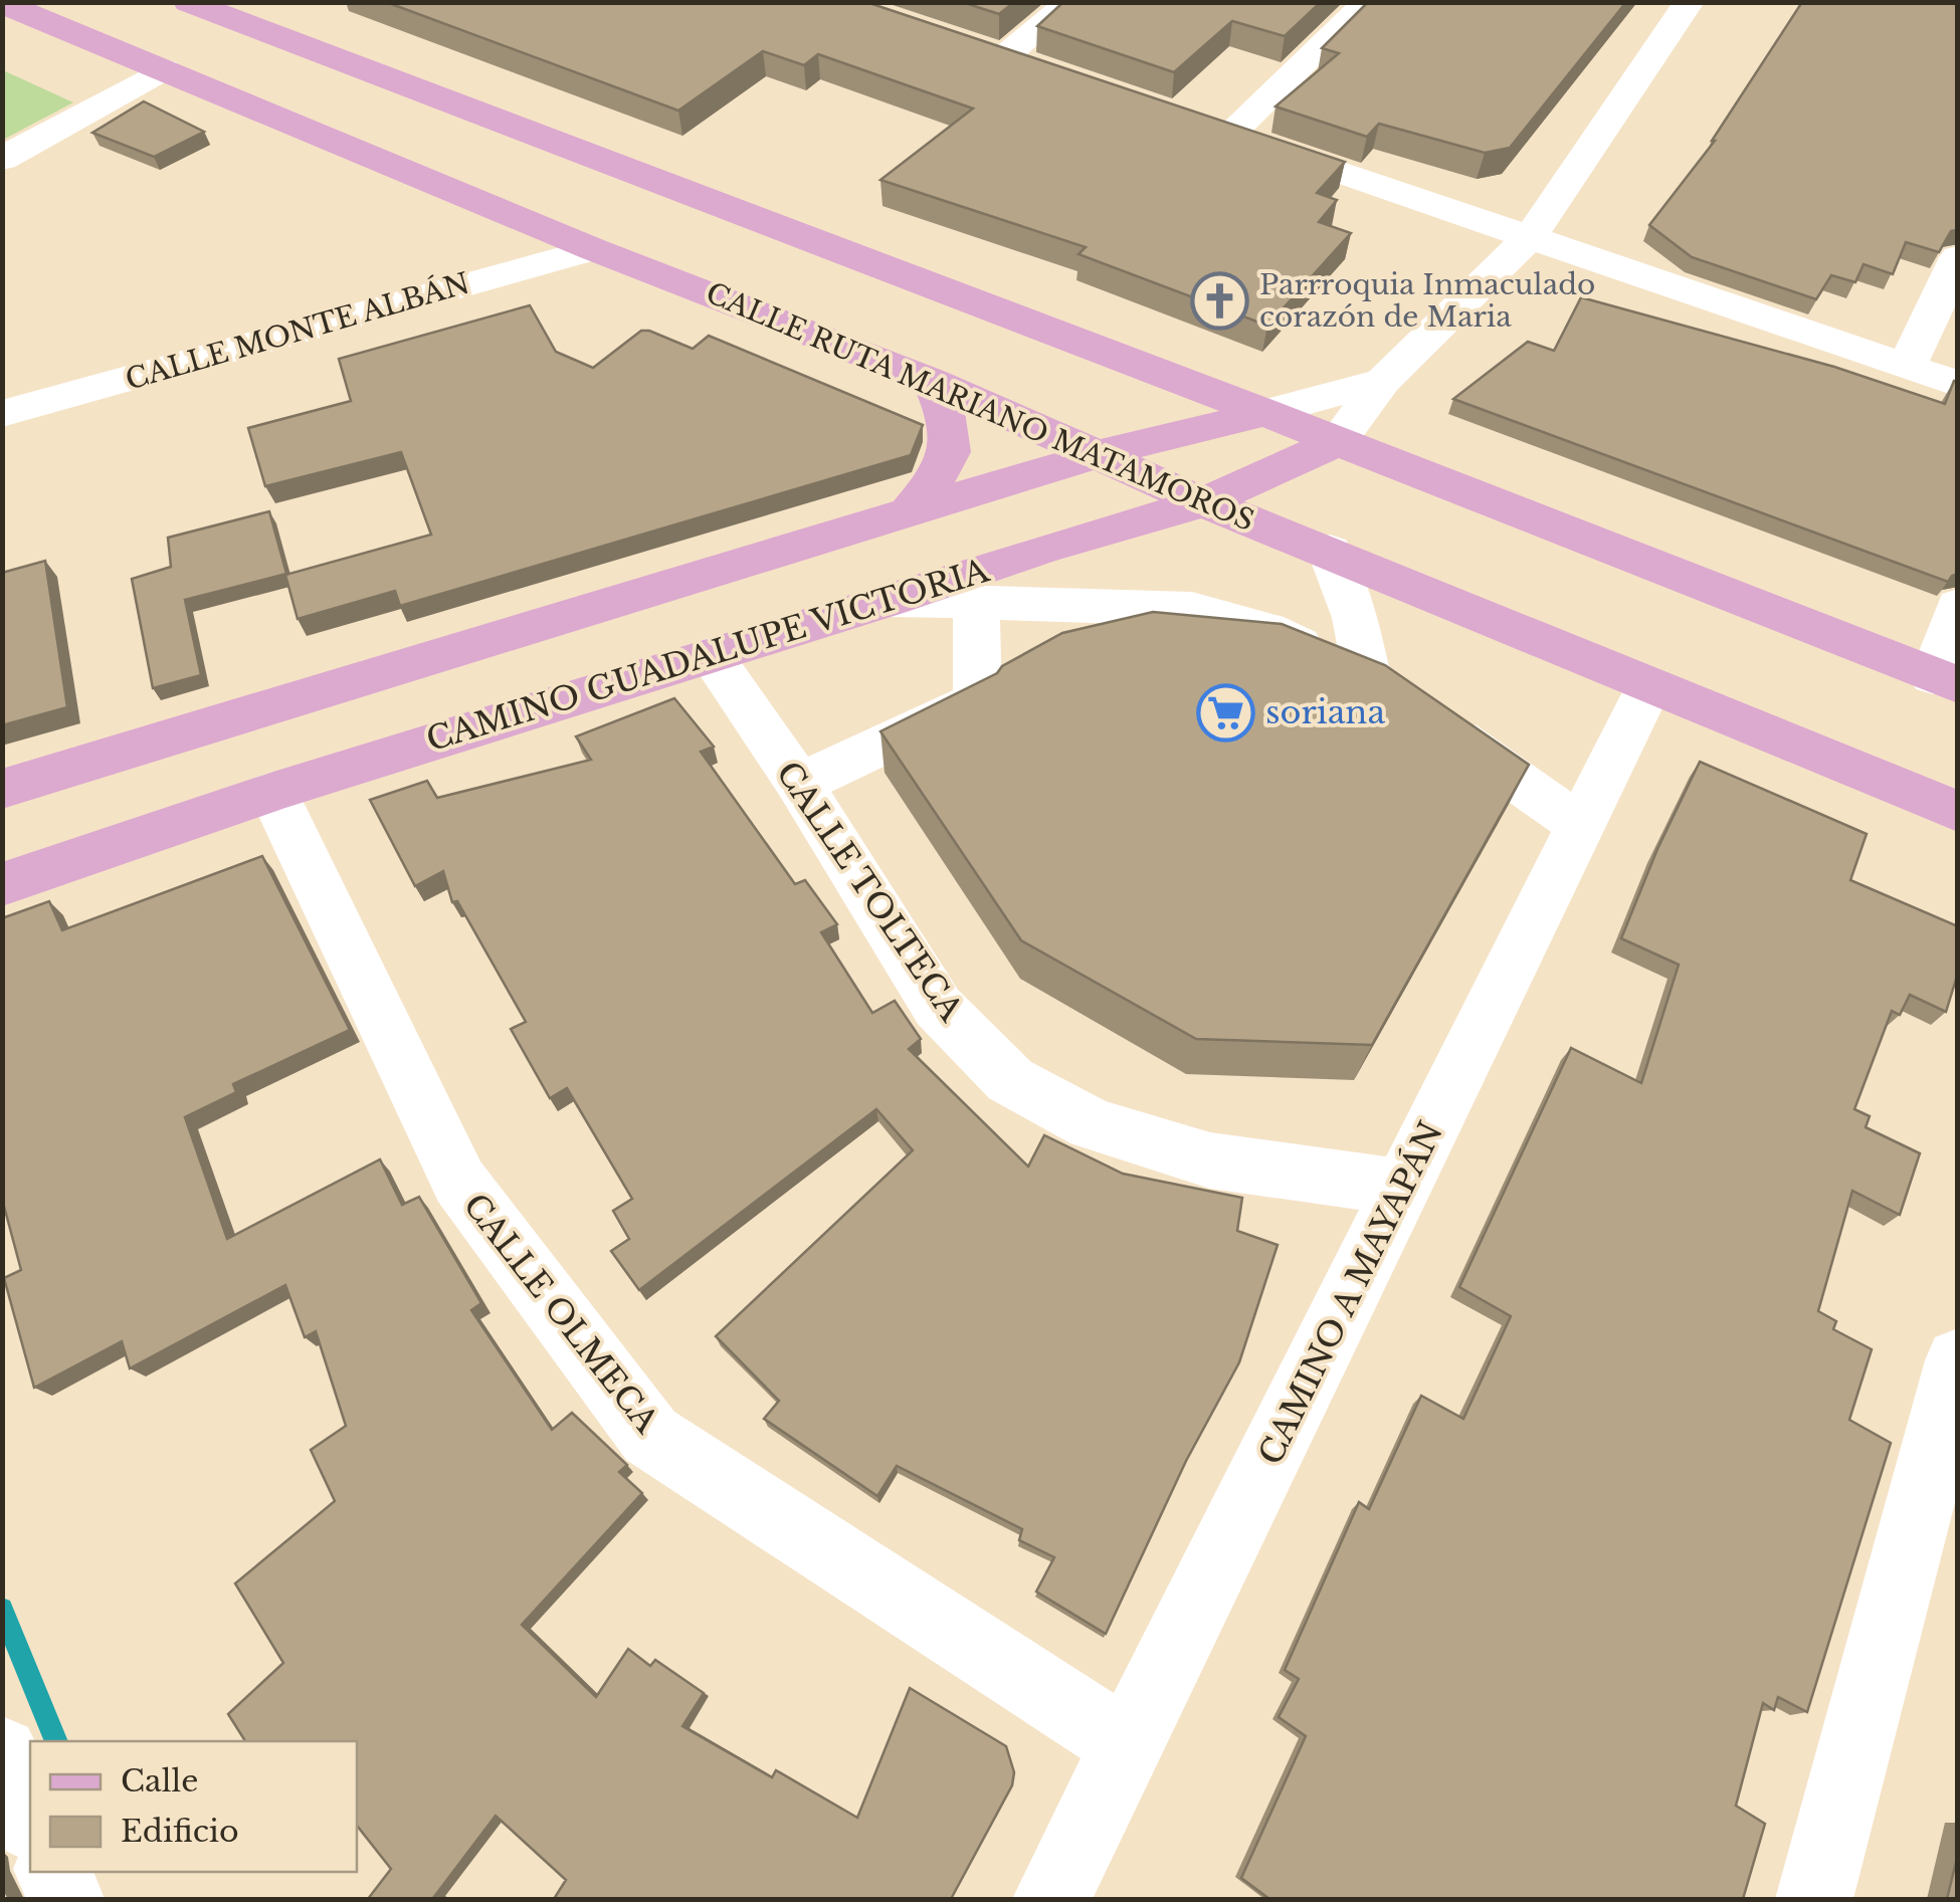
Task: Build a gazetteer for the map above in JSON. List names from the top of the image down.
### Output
{
  "streets": {
    "main road": ["CALLE RUTA MARIANO MATAMOROS", "CAMINO GUADALUPE VICTORIA"],
    "street": [
      "CALLE MONTE ALBÁN",
      "CALLE TOLTECA",
      "CAMINO A MAYAPÁN",
      "CALLE OLMECA"
    ]
  },
  "crossings": [
    ["CALLE MONTE ALBÁN", "CALLE RUTA MARIANO MATAMOROS"],
    ["CALLE RUTA MARIANO MATAMOROS", "CAMINO GUADALUPE VICTORIA"],
    ["CALLE RUTA MARIANO MATAMOROS", "CAMINO A MAYAPÁN"],
    ["CAMINO GUADALUPE VICTORIA", "CALLE TOLTECA"],
    ["CAMINO GUADALUPE VICTORIA", "CALLE OLMECA"],
    ["CALLE TOLTECA", "CAMINO A MAYAPÁN"],
    ["CAMINO A MAYAPÁN", "CALLE OLMECA"]
  ],
  "places": {
    "church": ["Parrroquia Inmaculado corazón de Maria"],
    "supermarket": ["soriana"]
  },
  "legend": ["Calle", "Edificio"]
}
